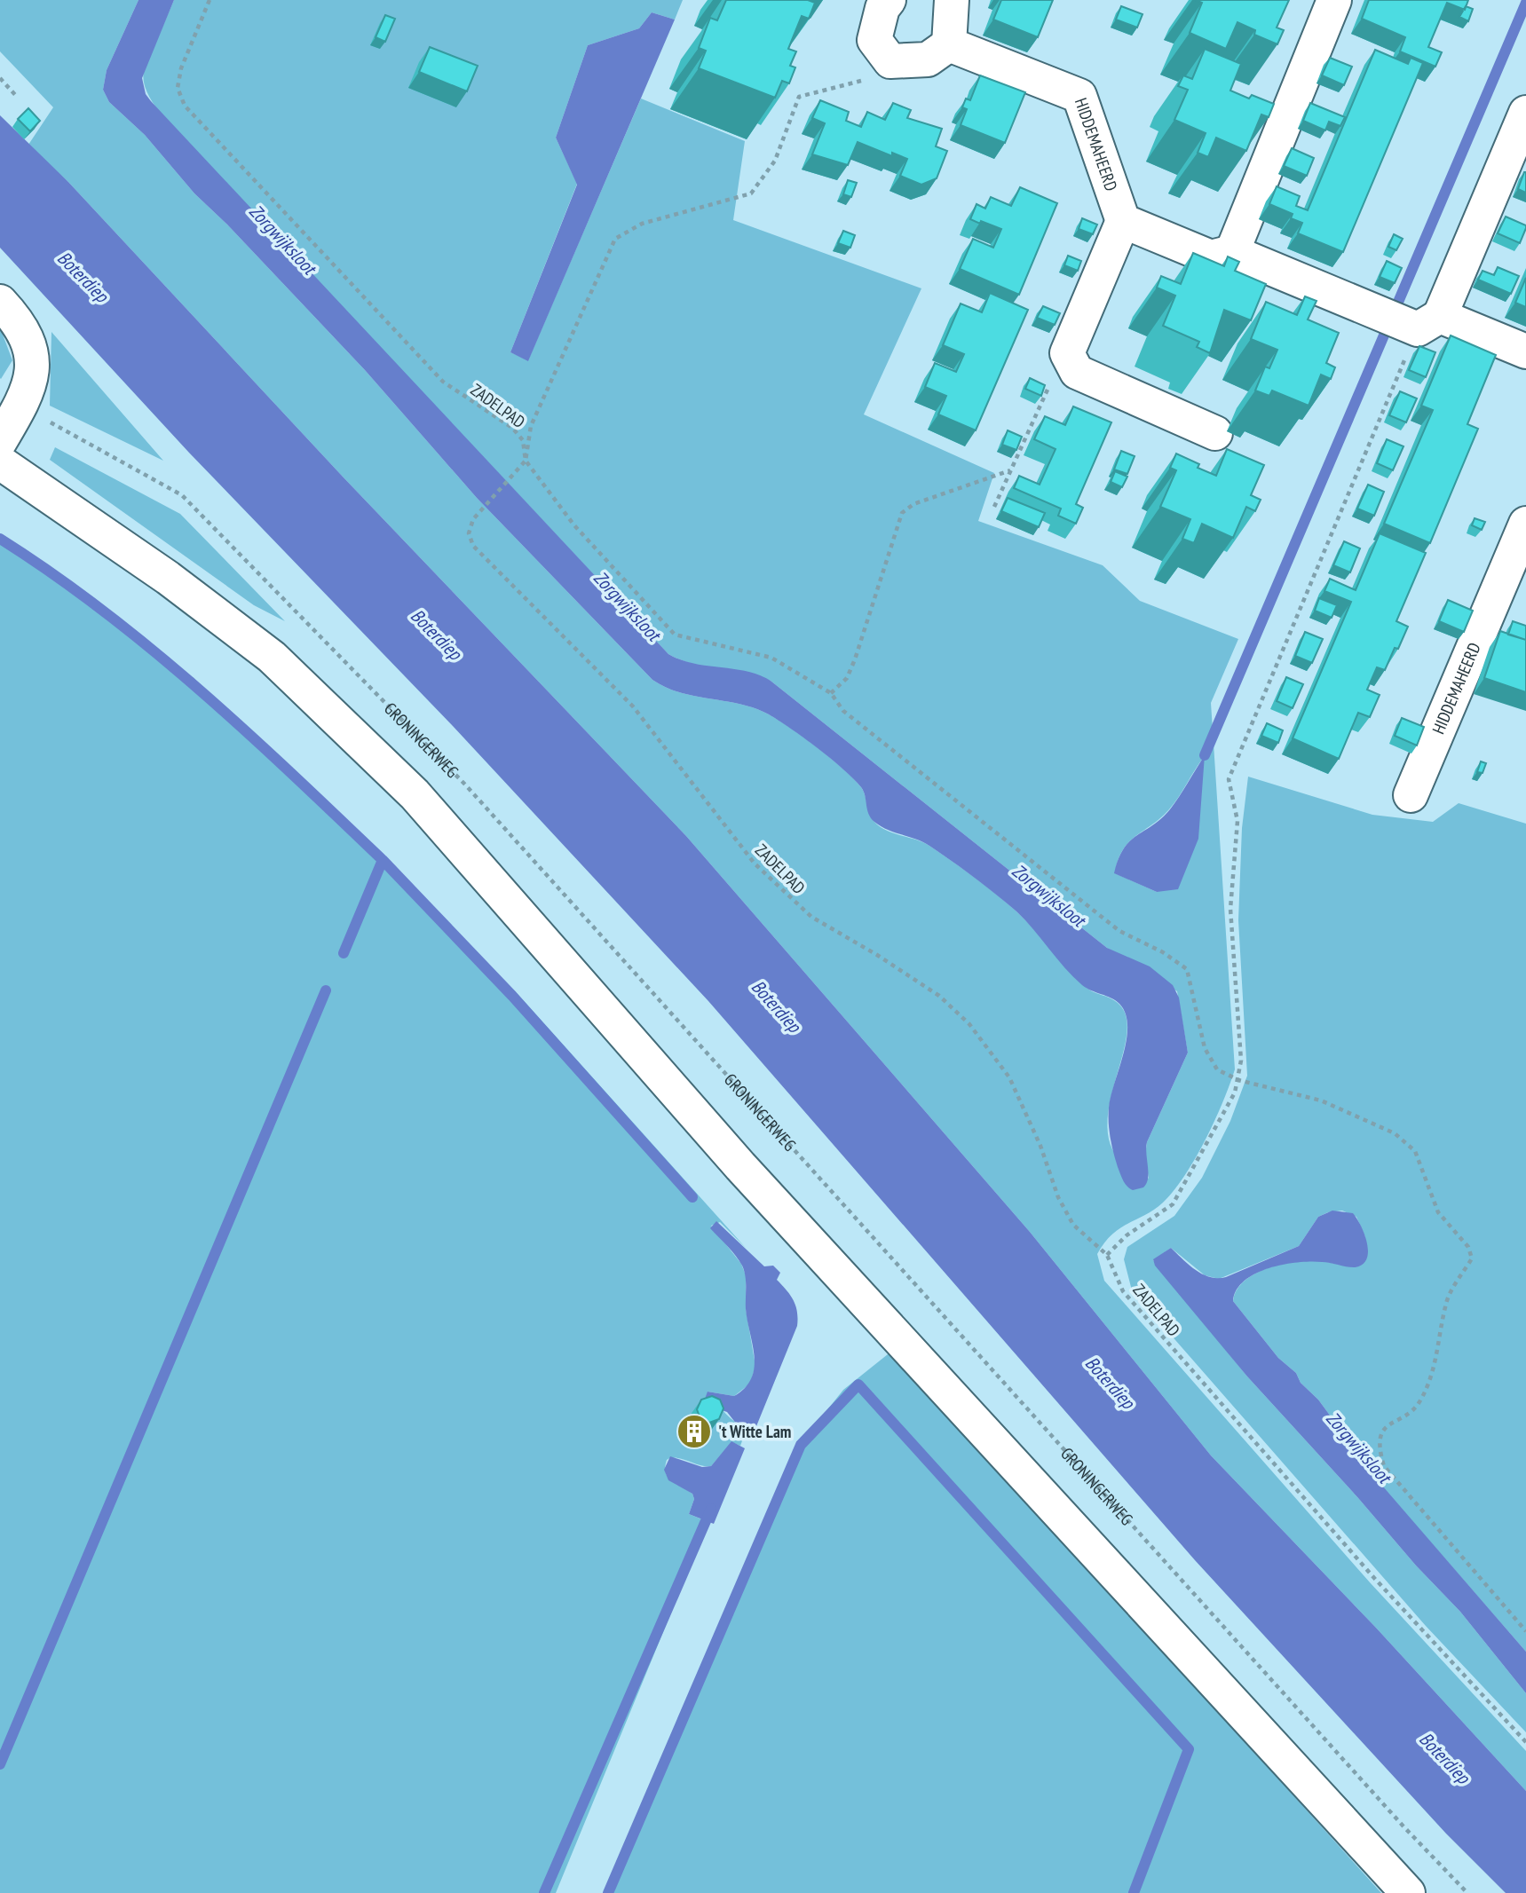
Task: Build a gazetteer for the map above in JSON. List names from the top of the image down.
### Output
{
  "streets": {
    "street": ["HIDDEMAHEERD"],
    "path": ["ZADELPAD", "GRONINGERWEG"]
  },
  "water": ["Zorgwijksloot", "Boterdiep"],
  "places": {
    "building": ["'t Witte Lam"]
  }
}
